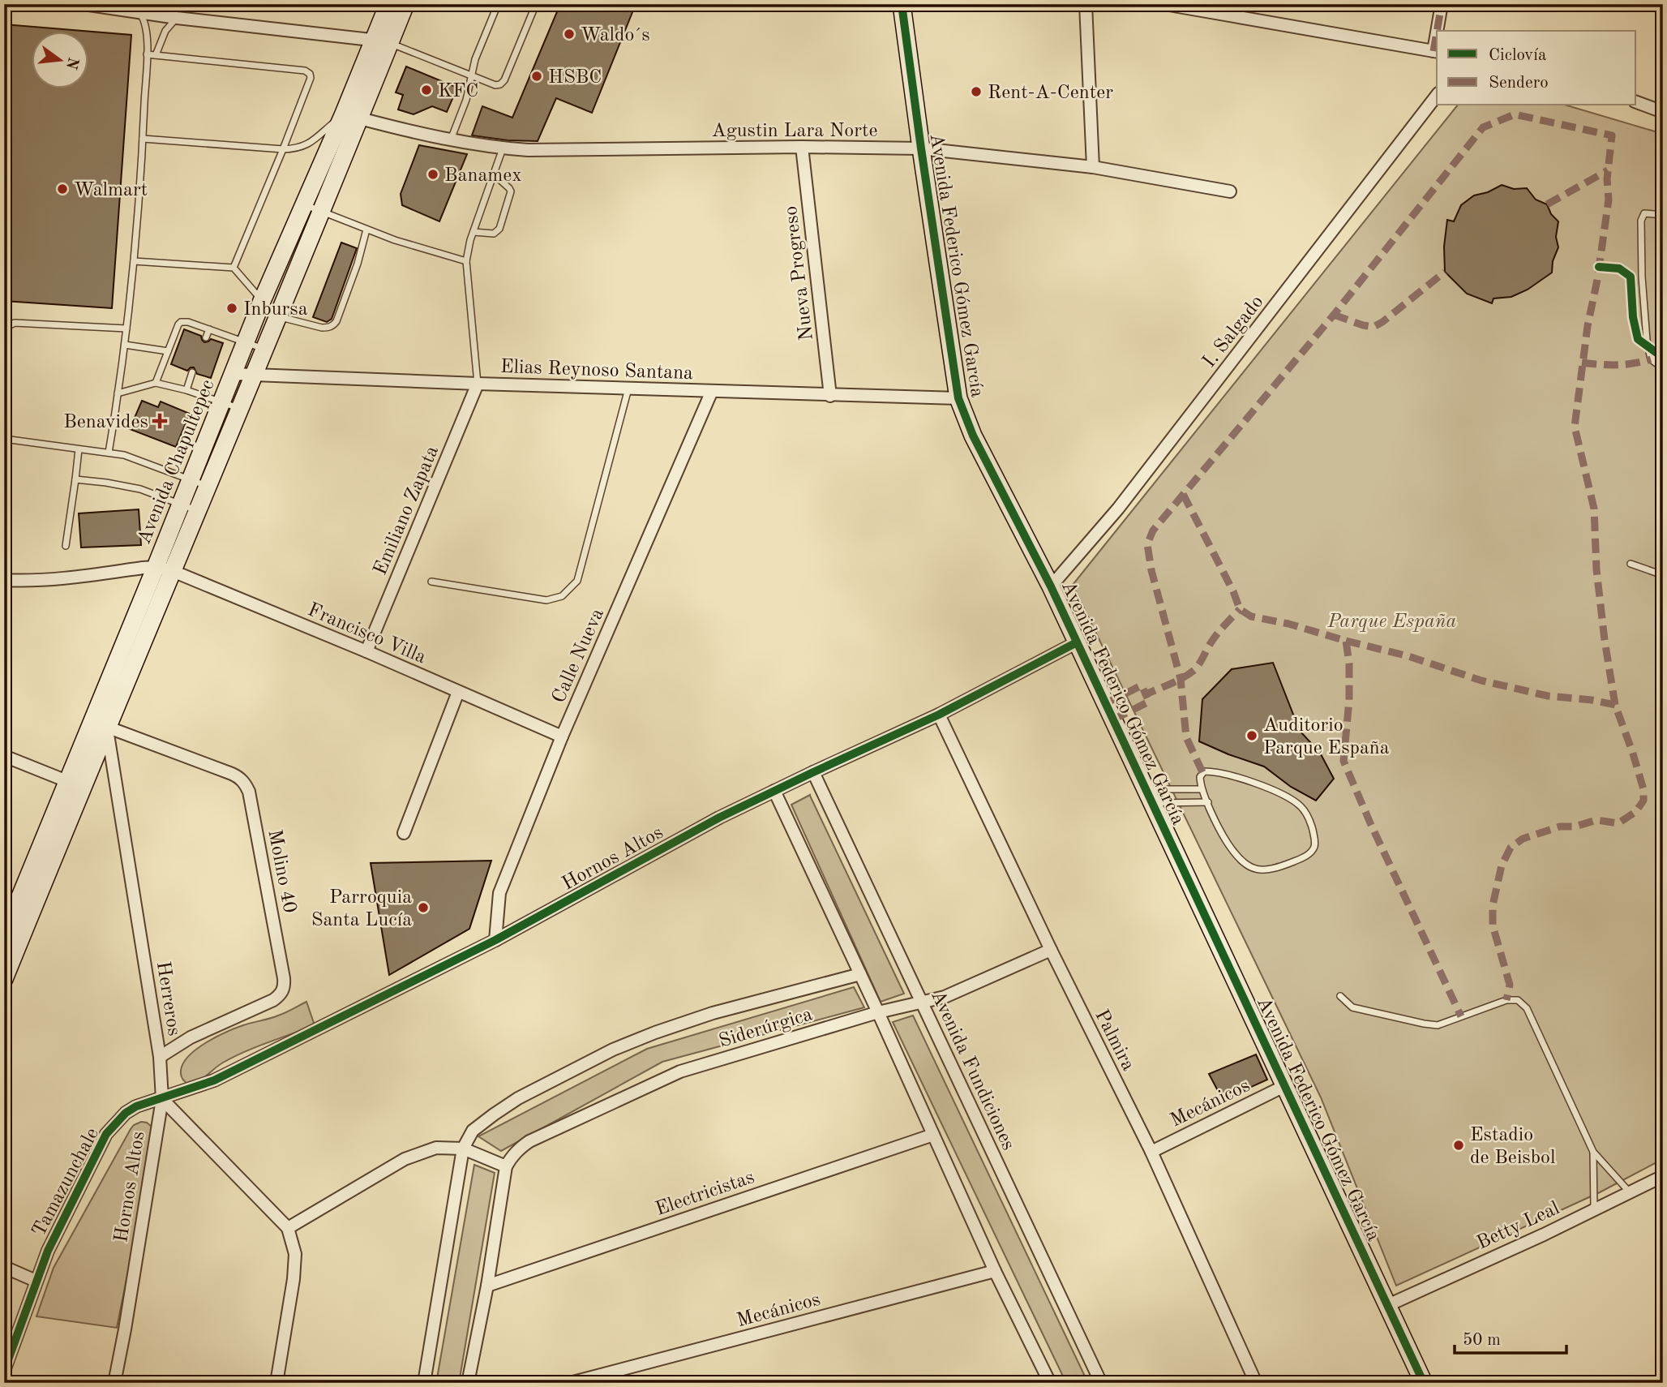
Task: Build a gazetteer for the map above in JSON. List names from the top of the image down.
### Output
{
  "streets": {
    "main road": ["Avenida Federico Gómez García", "Avenida Chapultepec"],
    "street": [
      "Agustin Lara Norte",
      "Nueva Progreso",
      "I. Salgado",
      "Elias Reynoso Santana",
      "Emiliano Zapata",
      "Francisco Villa",
      "Calle Nueva",
      "Hornos Altos",
      "Molino 40",
      "Herreros",
      "Siderúrgica",
      "Palmira",
      "Avenida Fundiciones",
      "Mecánicos",
      "Tamazunchale",
      "Electricistas",
      "Betty Leal"
    ]
  },
  "crossings": [
    ["Agustin Lara Norte", "Avenida Federico Gómez García"],
    ["Agustin Lara Norte", "Nueva Progreso"],
    ["Agustin Lara Norte", "Avenida Chapultepec"],
    ["Avenida Federico Gómez García", "I. Salgado"],
    ["Avenida Federico Gómez García", "Elias Reynoso Santana"],
    ["Avenida Federico Gómez García", "Hornos Altos"],
    ["Avenida Federico Gómez García", "Mecánicos"],
    ["Avenida Federico Gómez García", "Betty Leal"],
    ["Nueva Progreso", "Elias Reynoso Santana"],
    ["Elias Reynoso Santana", "Avenida Chapultepec"],
    ["Elias Reynoso Santana", "Emiliano Zapata"],
    ["Elias Reynoso Santana", "Calle Nueva"],
    ["Avenida Chapultepec", "Francisco Villa"],
    ["Avenida Chapultepec", "Molino 40"],
    ["Avenida Chapultepec", "Herreros"],
    ["Emiliano Zapata", "Francisco Villa"],
    ["Francisco Villa", "Calle Nueva"],
    ["Calle Nueva", "Hornos Altos"],
    ["Hornos Altos", "Herreros"],
    ["Hornos Altos", "Palmira"],
    ["Hornos Altos", "Avenida Fundiciones"],
    ["Hornos Altos", "Tamazunchale"],
    ["Molino 40", "Herreros"],
    ["Herreros", "Tamazunchale"],
    ["Siderúrgica", "Palmira"],
    ["Siderúrgica", "Avenida Fundiciones"],
    ["Palmira", "Mecánicos"]
  ],
  "parks": ["Parque España"],
  "places": {
    "other": [
      "Waldo´s",
      "HSBC",
      "KFC",
      "Rent-A-Center",
      "Banamex",
      "Walmart",
      "Inbursa",
      "Auditorio Parque España",
      "Parroquia Santa Lucía",
      "Estadio de Beisbol"
    ],
    "health": ["Benavides"]
  },
  "legend": ["Ciclovía", "Sendero"],
  "scale_bar": "50 m",
  "north": "right"
}
